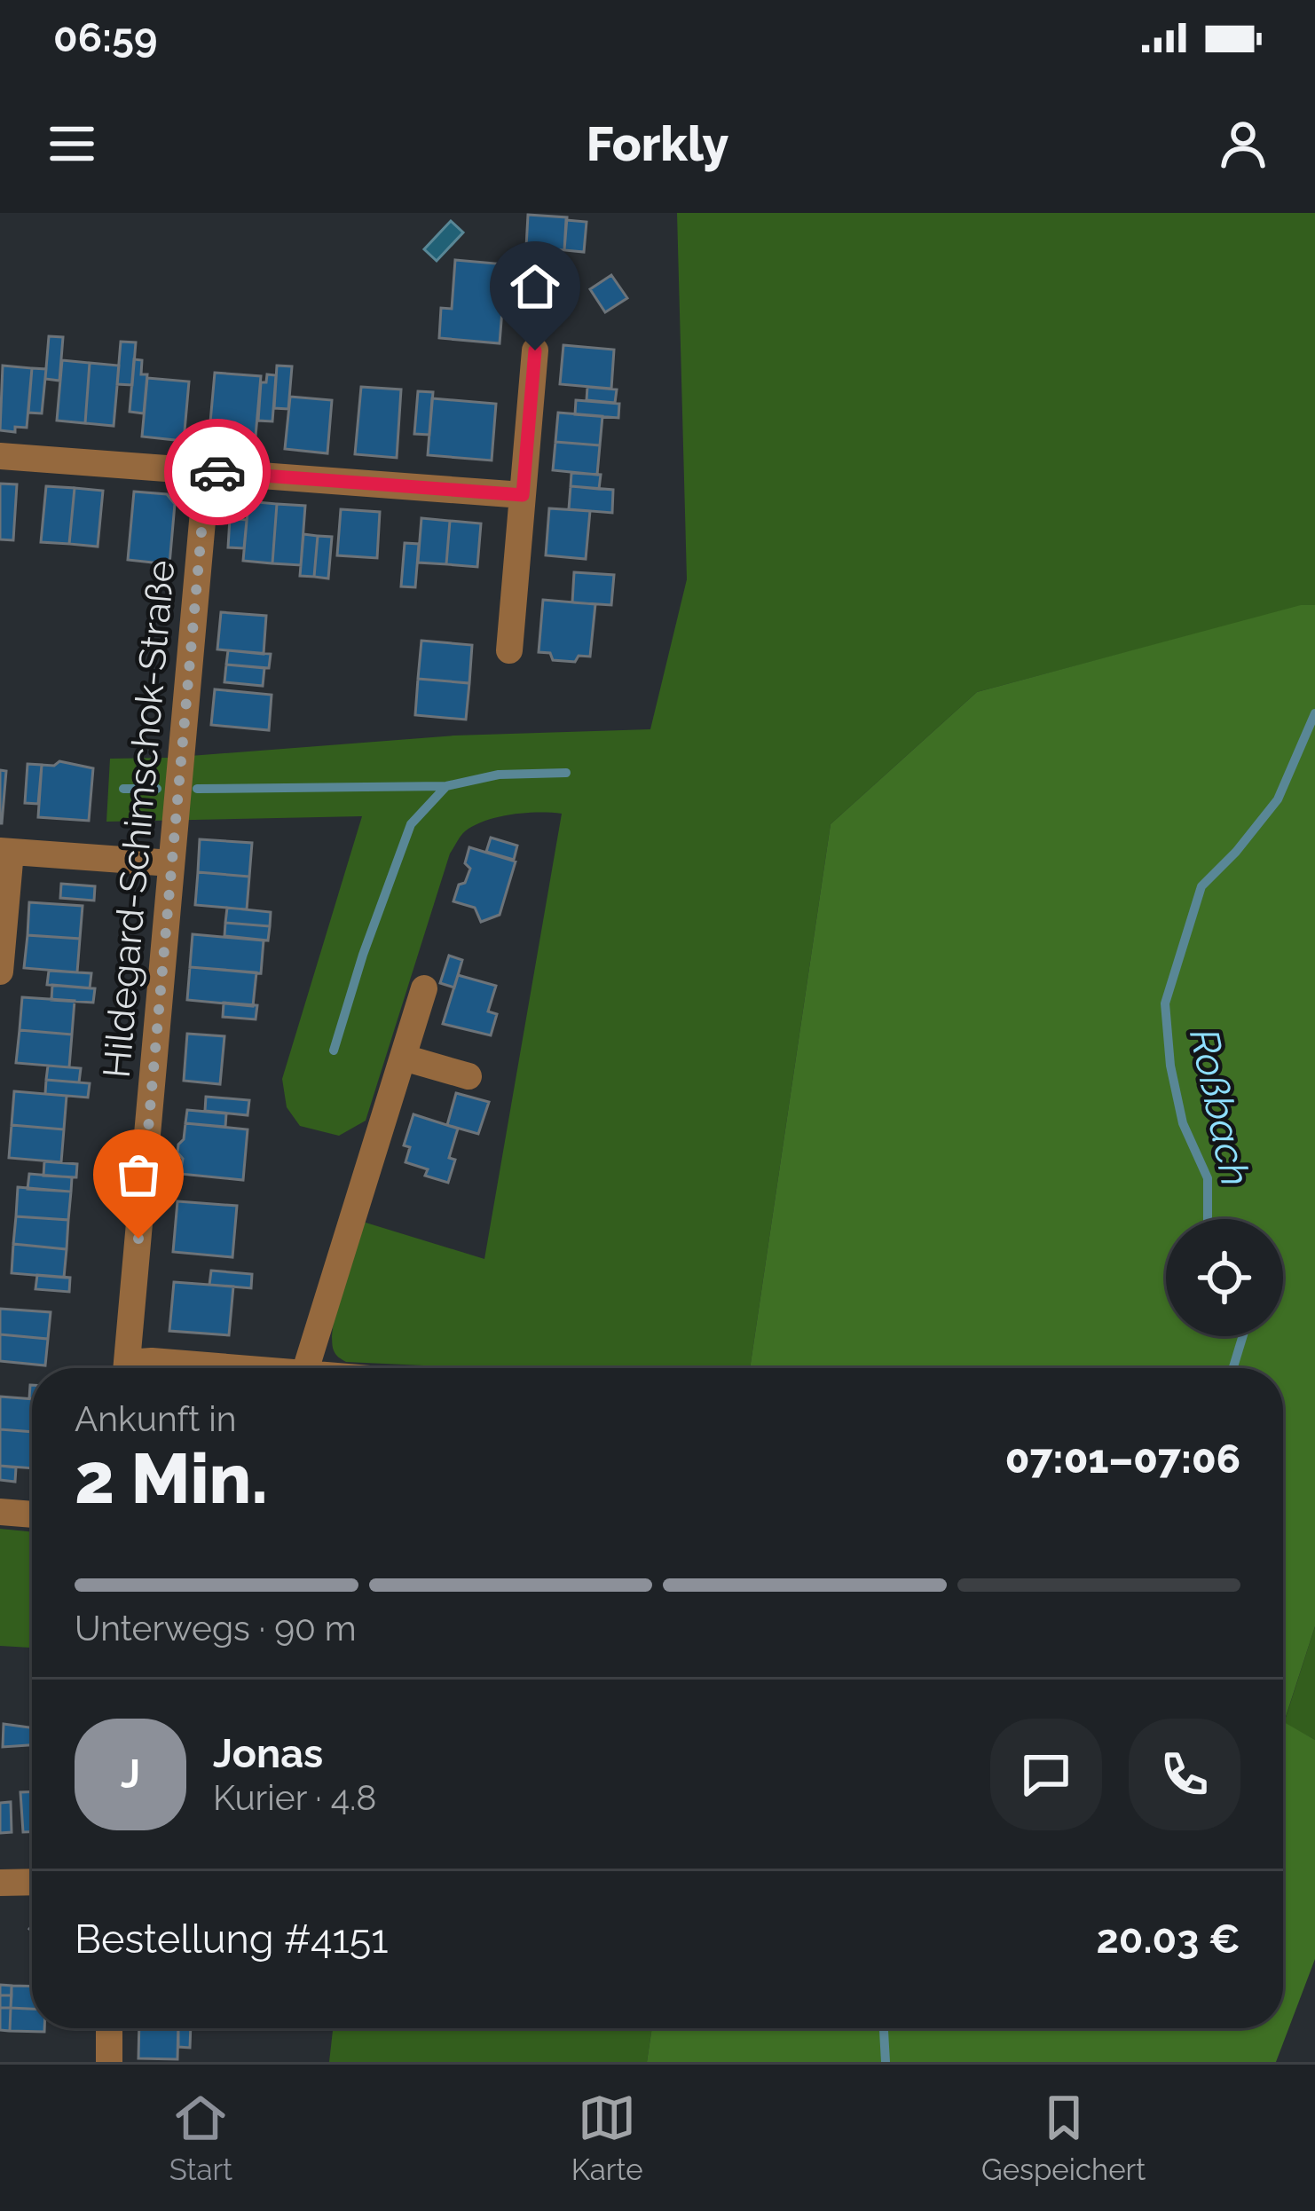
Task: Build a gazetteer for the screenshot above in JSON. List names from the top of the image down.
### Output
{
  "streets": {
    "street": ["Hildegard-Schimschok-Straße"]
  },
  "water": ["Roßbach"],
  "page": {
    "status": "06:59",
    "header": "Forkly",
    "heading": ["2 Min.", "Ankunft in", "07:01–07:06"],
    "panel": [
      "Jonas",
      "Kurier · 4.8",
      "Bestellung #4151",
      "20.03 €"
    ],
    "bar": "Unterwegs · 90 m",
    "round": "J",
    "tabs": ["Start", "Karte", "Gespeichert"]
  }
}
